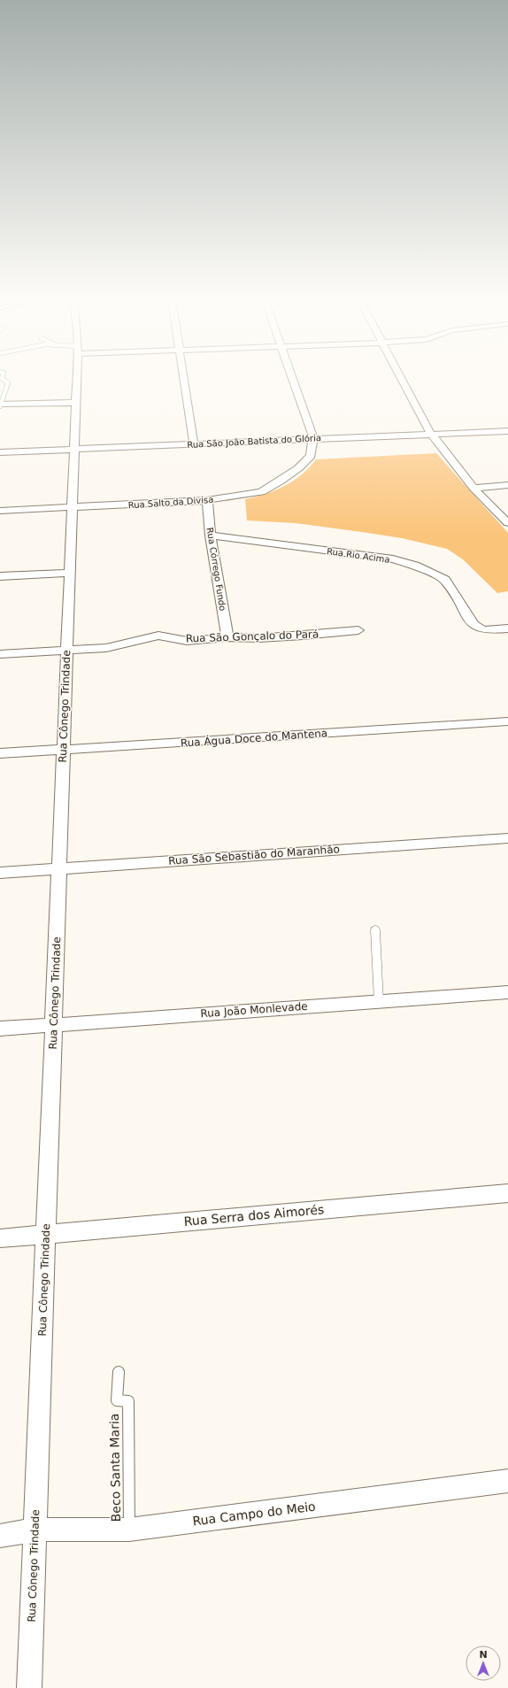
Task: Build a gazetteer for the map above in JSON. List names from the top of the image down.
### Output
{
  "streets": {
    "street": [
      "Rua São João Batista do Glória",
      "Rua Salto da Divisa",
      "Rua Rio Acima",
      "Rua Córrego Fundo",
      "Rua São Gonçalo do Pará",
      "Rua Cônego Trindade",
      "Rua Água Doce do Mantena",
      "Rua São Sebastião do Maranhão",
      "Rua João Monlevade",
      "Rua Serra dos Aimorés",
      "Rua Campo do Meio"
    ],
    "lane": ["Beco Santa Maria"]
  },
  "crossings": [
    ["Rua São João Batista do Glória", "Rua Salto da Divisa"],
    ["Rua São João Batista do Glória", "Rua Cônego Trindade"],
    ["Rua Salto da Divisa", "Rua Córrego Fundo"],
    ["Rua Salto da Divisa", "Rua Cônego Trindade"],
    ["Rua Rio Acima", "Rua Córrego Fundo"],
    ["Rua Córrego Fundo", "Rua São Gonçalo do Pará"],
    ["Rua São Gonçalo do Pará", "Rua Cônego Trindade"],
    ["Rua Cônego Trindade", "Rua Água Doce do Mantena"],
    ["Rua Cônego Trindade", "Rua São Sebastião do Maranhão"],
    ["Rua Cônego Trindade", "Rua João Monlevade"],
    ["Rua Cônego Trindade", "Rua Serra dos Aimorés"],
    ["Rua Cônego Trindade", "Rua Campo do Meio"],
    ["Beco Santa Maria", "Rua Campo do Meio"]
  ],
  "north": "top"
}
